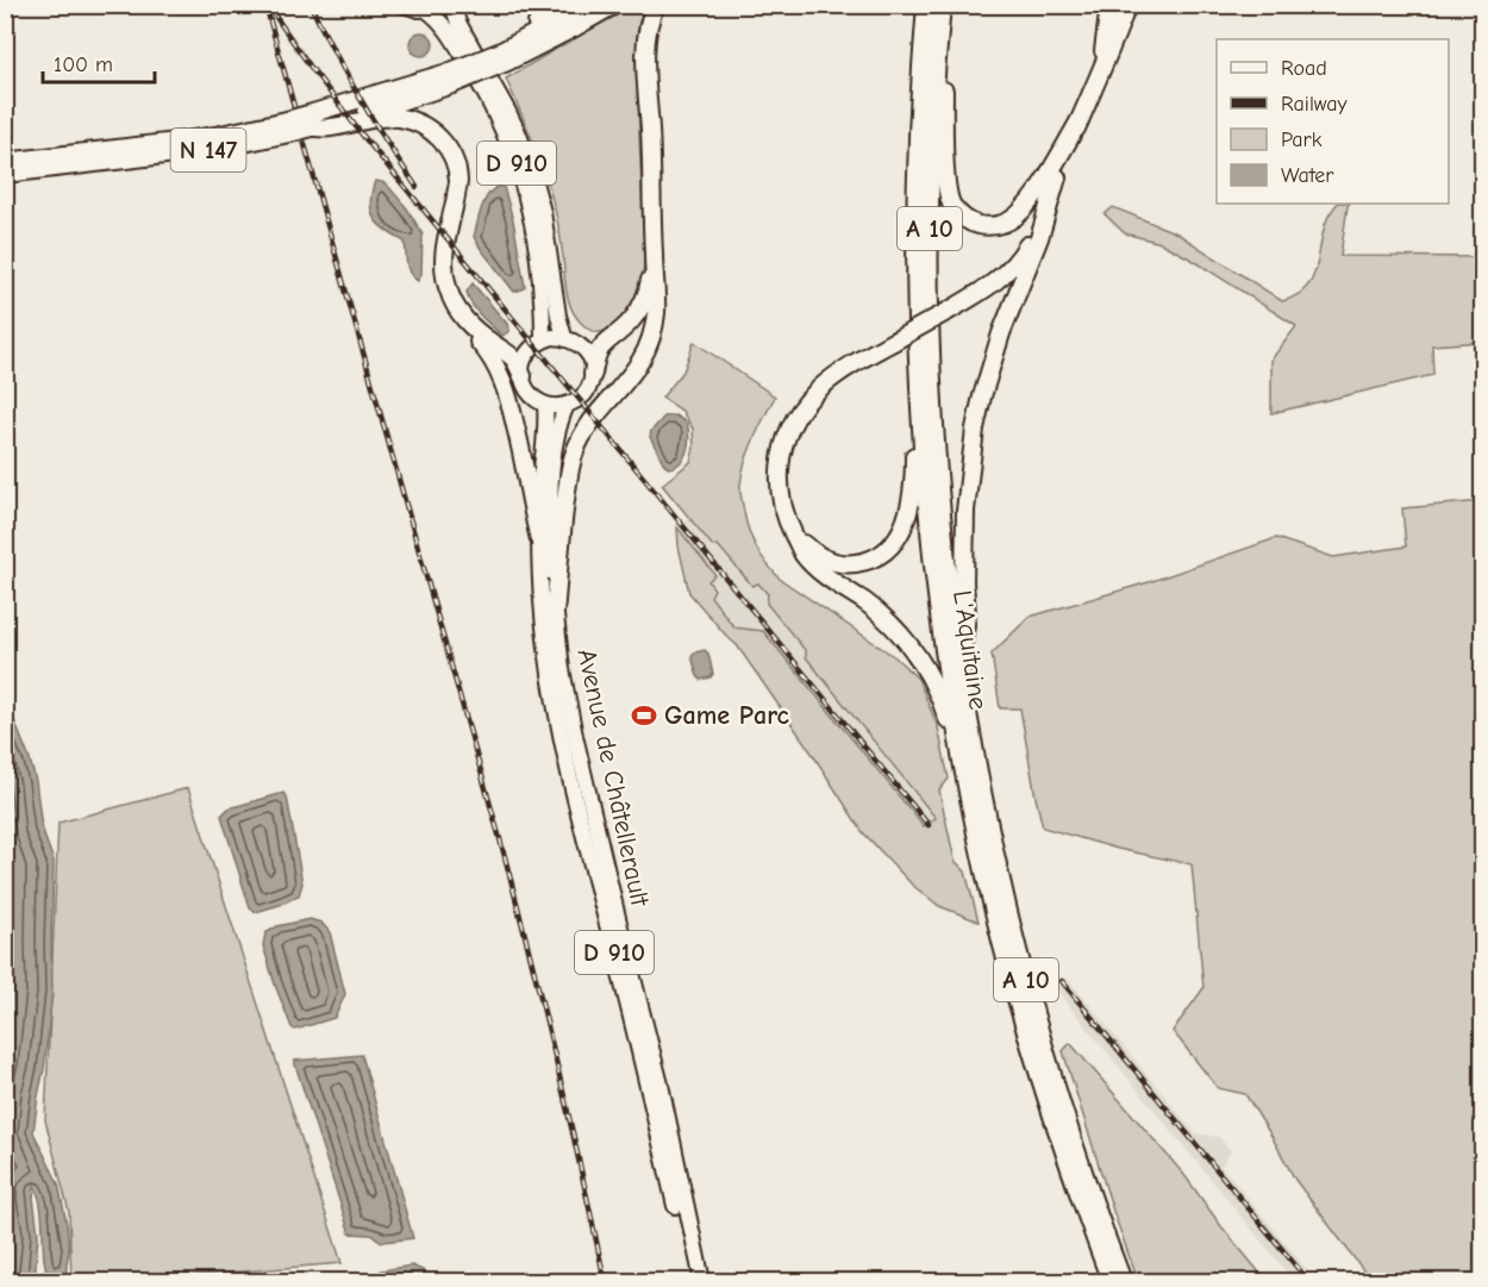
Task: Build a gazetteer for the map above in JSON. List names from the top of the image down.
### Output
{
  "streets": {
    "highway": ["N 147", "A 10", "L'Aquitaine"],
    "main road": ["D 910", "Avenue de Châtellerault"]
  },
  "crossings": [
    ["D 910", "Avenue de Châtellerault"]
  ],
  "places": {
    "sports": ["Game Parc"]
  },
  "legend": [
    "Road",
    "Railway",
    "Park",
    "Water"
  ],
  "scale_bar": "100 m"
}
